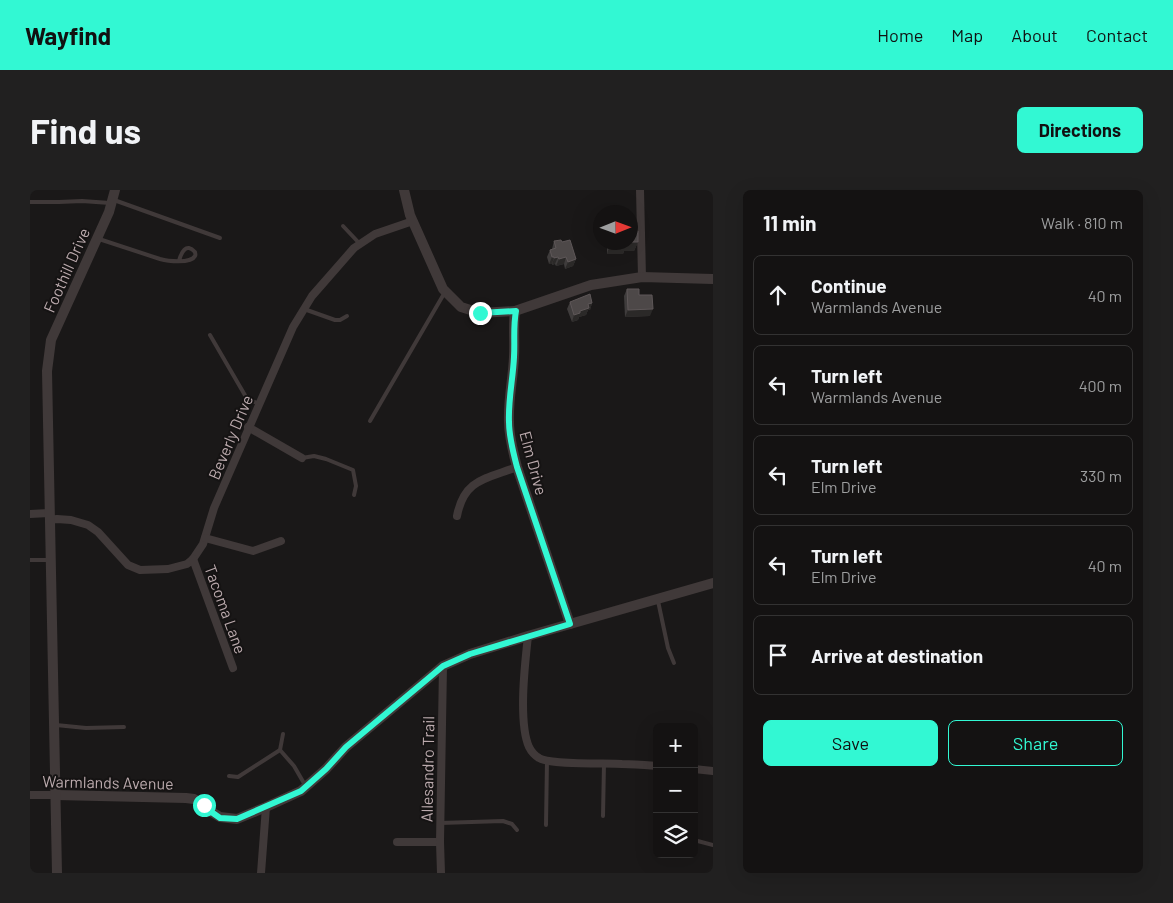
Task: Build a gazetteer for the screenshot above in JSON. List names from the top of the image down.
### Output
{
  "streets": {
    "street": [
      "Foothill Drive",
      "Beverly Drive",
      "Elm Drive",
      "Tacoma Lane",
      "Allesandro Trail",
      "Warmlands Avenue"
    ]
  },
  "crossings": [
    ["Foothill Drive", "Warmlands Avenue"],
    ["Beverly Drive", "Tacoma Lane"],
    ["Elm Drive", "Warmlands Avenue"],
    ["Allesandro Trail", "Warmlands Avenue"]
  ],
  "north": "right",
  "page": {
    "header": "Wayfind",
    "nav": [
      "Home",
      "Map",
      "About",
      "Contact"
    ],
    "buttons": [
      "Directions",
      ["Save", "Share"]
    ],
    "title": "Find us",
    "heading": ["11 min", "Walk · 810 m"],
    "list": [
      ["Continue", "Warmlands Avenue", "40 m"],
      ["Turn left", "Warmlands Avenue", "400 m"],
      ["Turn left", "Elm Drive", "330 m"],
      ["Turn left", "Elm Drive", "40 m"],
      "Arrive at destination"
    ],
    "map_buttons": ["+", "−"]
  }
}
